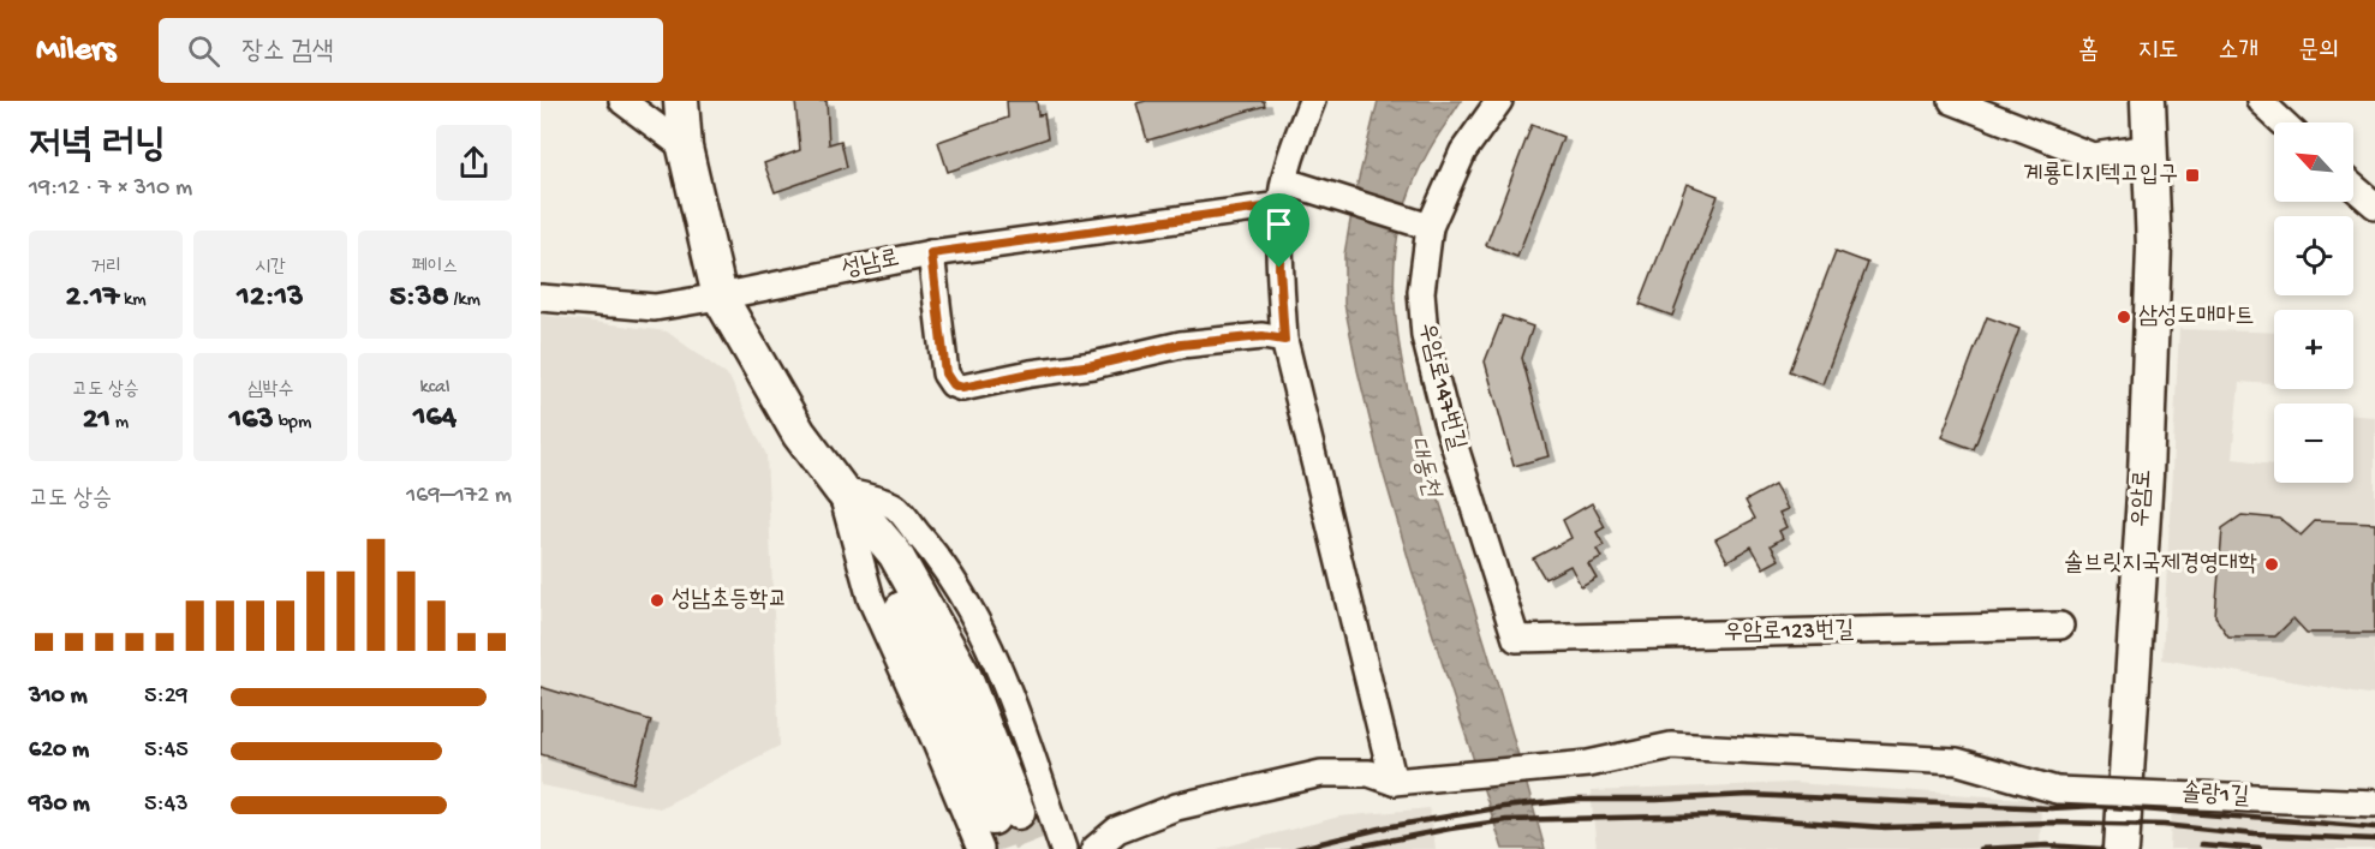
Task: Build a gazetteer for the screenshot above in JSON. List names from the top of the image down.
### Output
{
  "streets": {
    "main road": ["우암로"],
    "street": [
      "성남로",
      "우암로147번길",
      "우암로123번길",
      "솔랑1길"
    ]
  },
  "crossings": [
    ["우암로147번길", "우암로123번길"]
  ],
  "water": ["대동천"],
  "places": {
    "transit": ["계룡디지텍고입구"],
    "other": ["삼성도매마트", "솔브릿지국제경영대학", "성남초등학교"]
  },
  "north": "top left",
  "page": {
    "header": "Milers",
    "search": "장소 검색",
    "nav": [
      "홈",
      "지도",
      "소개",
      "문의"
    ],
    "heading": ["저녁 러닝", "19:12 · 7 × 310 m"],
    "map_buttons": ["+", "−"],
    "stats": [
      ["거리", "2.17 km"],
      ["시간", "12:13"],
      ["페이스", "5:38 /km"],
      ["고도 상승", "21 m"],
      ["심박수", "163 bpm"],
      ["kcal", "164"]
    ],
    "chart": ["고도 상승", "169–172 m"],
    "list": [
      {
        "name": "310 m",
        "note": "5:29"
      },
      {
        "name": "620 m",
        "note": "5:45"
      },
      {
        "name": "930 m",
        "note": "5:43"
      }
    ]
  }
}
